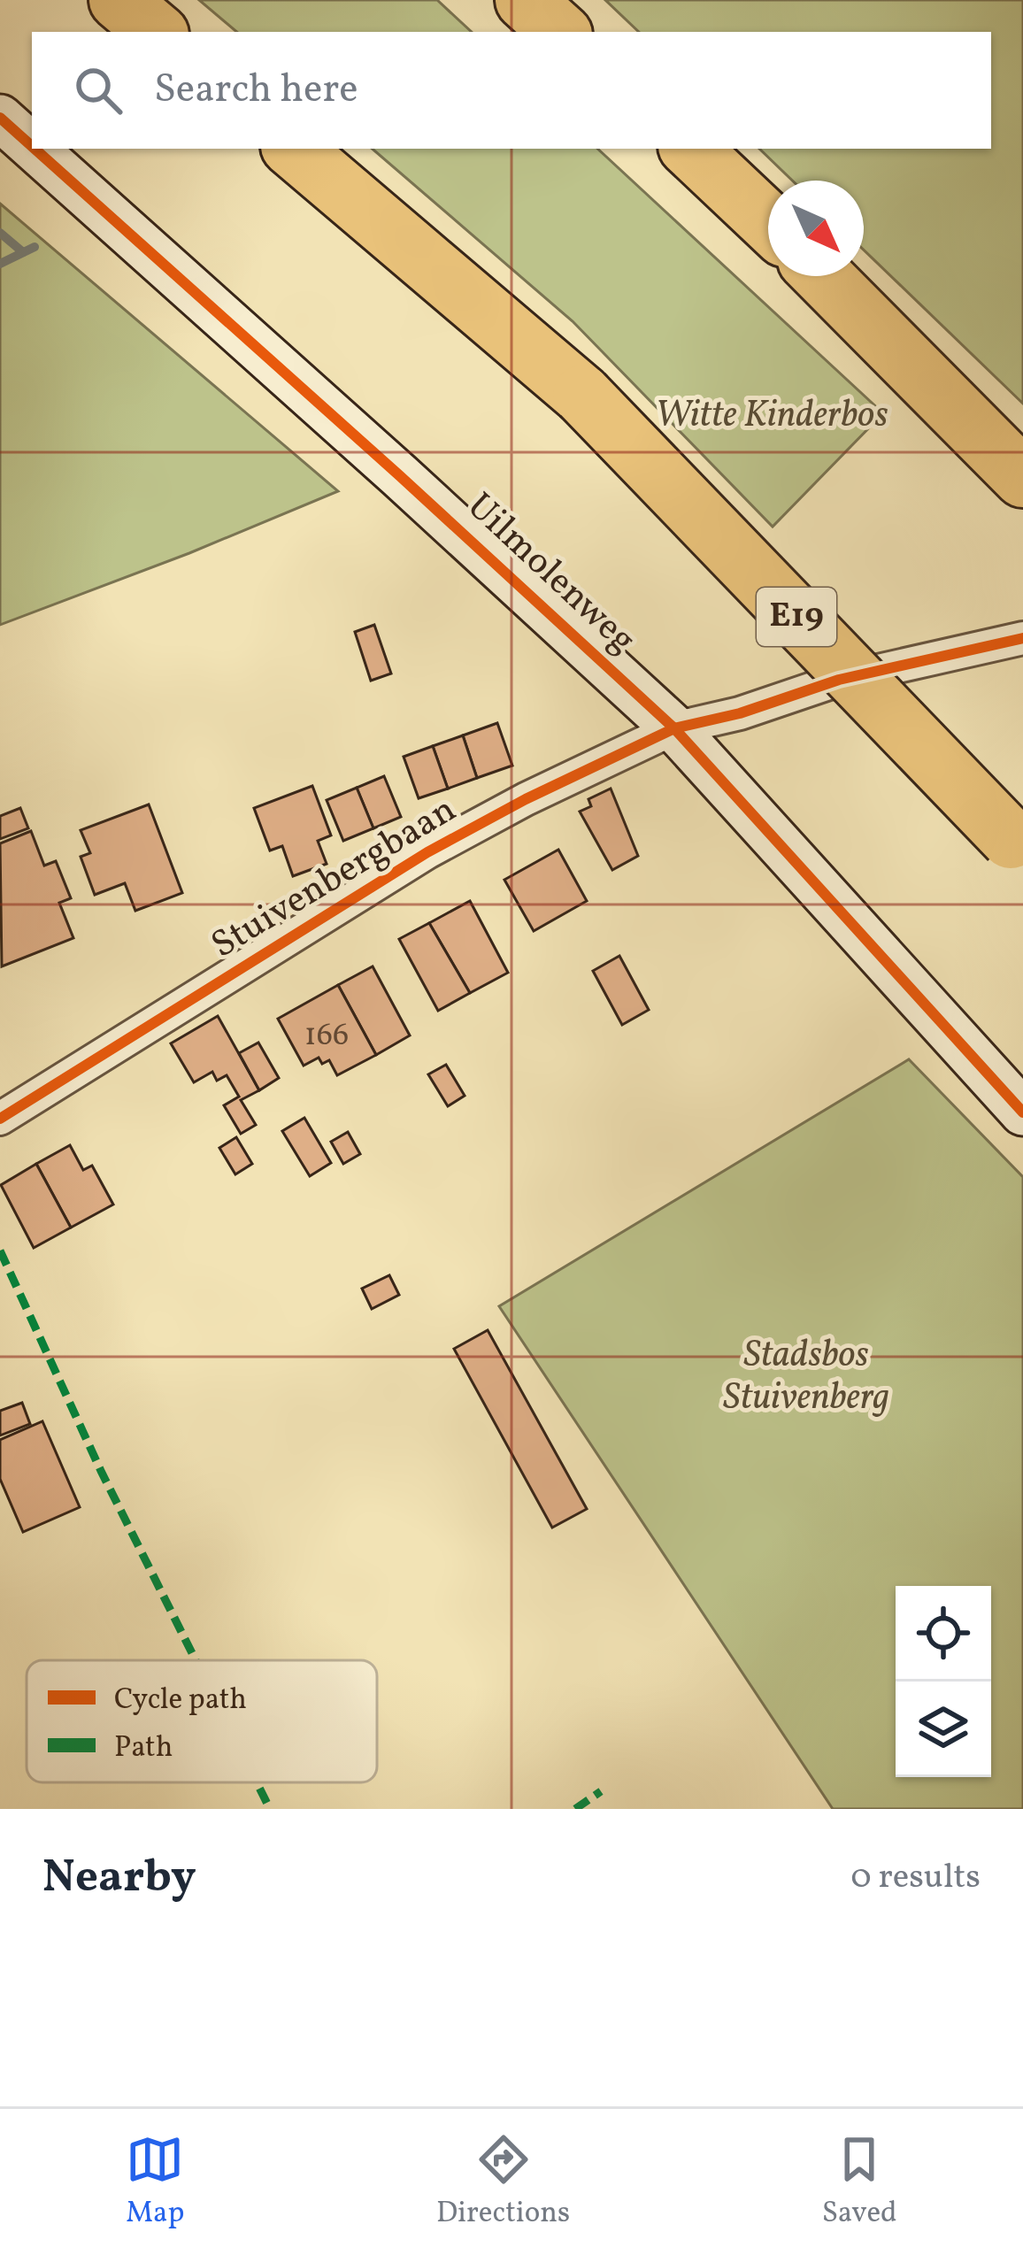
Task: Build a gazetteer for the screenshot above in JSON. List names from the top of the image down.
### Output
{
  "streets": {
    "highway": ["E19"],
    "main road": ["Uilmolenweg"],
    "street": ["Stuivenbergbaan"]
  },
  "crossings": [
    ["Uilmolenweg", "Stuivenbergbaan"]
  ],
  "parks": ["Witte Kinderbos", "Stadsbos Stuivenberg"],
  "house_numbers": ["166"],
  "legend": ["Cycle path", "Path"],
  "north": "bottom right",
  "page": {
    "search": "Search here",
    "heading": ["Nearby", "0 results"],
    "nav": ["Map", "Directions", "Saved"]
  }
}
